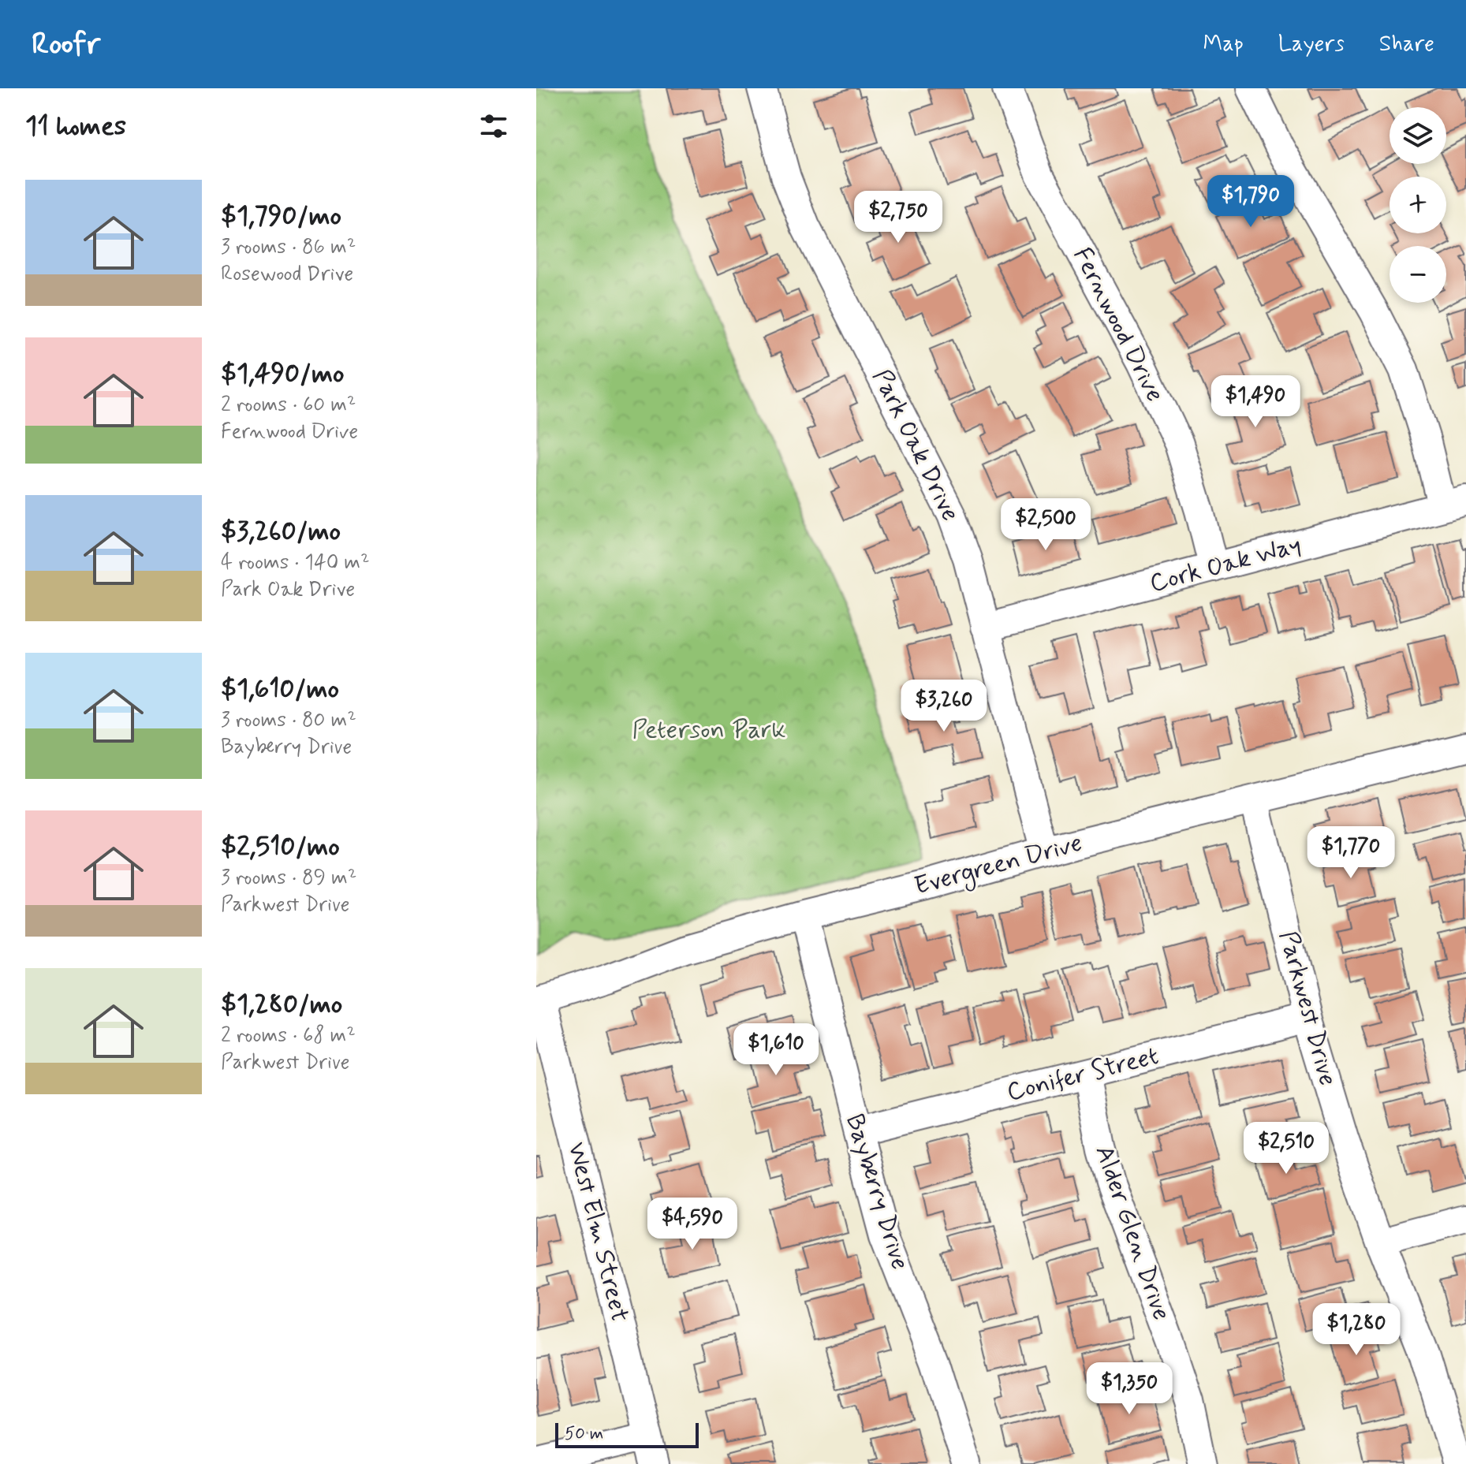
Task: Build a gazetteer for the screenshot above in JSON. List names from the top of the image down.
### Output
{
  "streets": {
    "street": [
      "Fernwood Drive",
      "Park Oak Drive",
      "Cork Oak Way",
      "Evergreen Drive",
      "Parkwest Drive",
      "Conifer Street",
      "Bayberry Drive",
      "West Elm Street",
      "Alder Glen Drive"
    ]
  },
  "crossings": [
    ["Fernwood Drive", "Cork Oak Way"],
    ["Park Oak Drive", "Cork Oak Way"],
    ["Park Oak Drive", "Evergreen Drive"],
    ["Evergreen Drive", "Parkwest Drive"],
    ["Evergreen Drive", "Bayberry Drive"],
    ["Evergreen Drive", "West Elm Street"],
    ["Parkwest Drive", "Conifer Street"],
    ["Conifer Street", "Bayberry Drive"],
    ["Conifer Street", "Alder Glen Drive"]
  ],
  "parks": ["Peterson Park"],
  "scale_bar": "50 m",
  "page": {
    "header": "Roofr",
    "nav": ["Map", "Layers", "Share"],
    "heading": "11 homes",
    "map_buttons": ["+", "−"],
    "list": [
      {
        "name": "$1,790/mo",
        "note": "3 rooms · 86 m² · Rosewood Drive"
      },
      {
        "name": "$1,490/mo",
        "note": "2 rooms · 60 m² · Fernwood Drive"
      },
      {
        "name": "$3,260/mo",
        "note": "4 rooms · 140 m² · Park Oak Drive"
      },
      {
        "name": "$1,610/mo",
        "note": "3 rooms · 80 m² · Bayberry Drive"
      },
      {
        "name": "$2,510/mo",
        "note": "3 rooms · 89 m² · Parkwest Drive"
      },
      {
        "name": "$1,280/mo",
        "note": "2 rooms · 68 m² · Parkwest Drive"
      }
    ],
    "price": [
      "$1,790",
      "$2,750",
      "$1,490",
      "$2,500",
      "$3,260",
      "$1,770",
      "$1,610",
      "$2,510",
      "$4,590",
      "$1,280",
      "$1,350"
    ],
    "scale": "50 m"
  }
}
